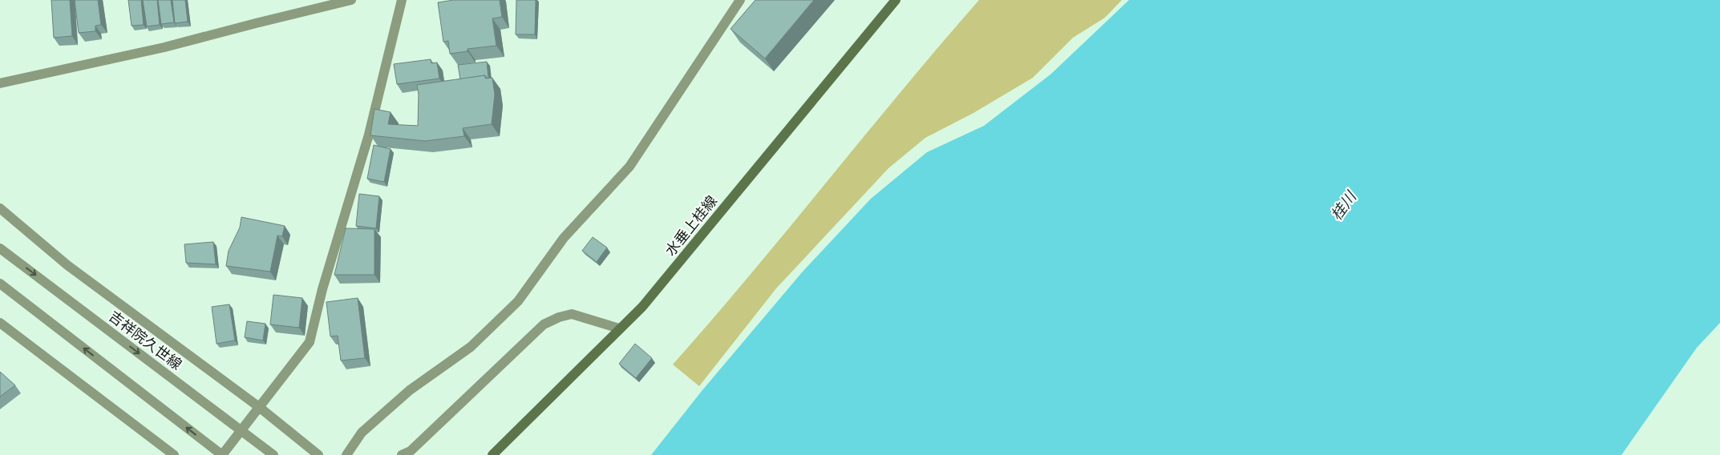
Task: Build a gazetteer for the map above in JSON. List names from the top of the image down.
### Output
{
  "streets": {
    "main road": ["水垂上桂線"],
    "street": ["吉祥院久世線"]
  },
  "water": ["桂川"]
}
